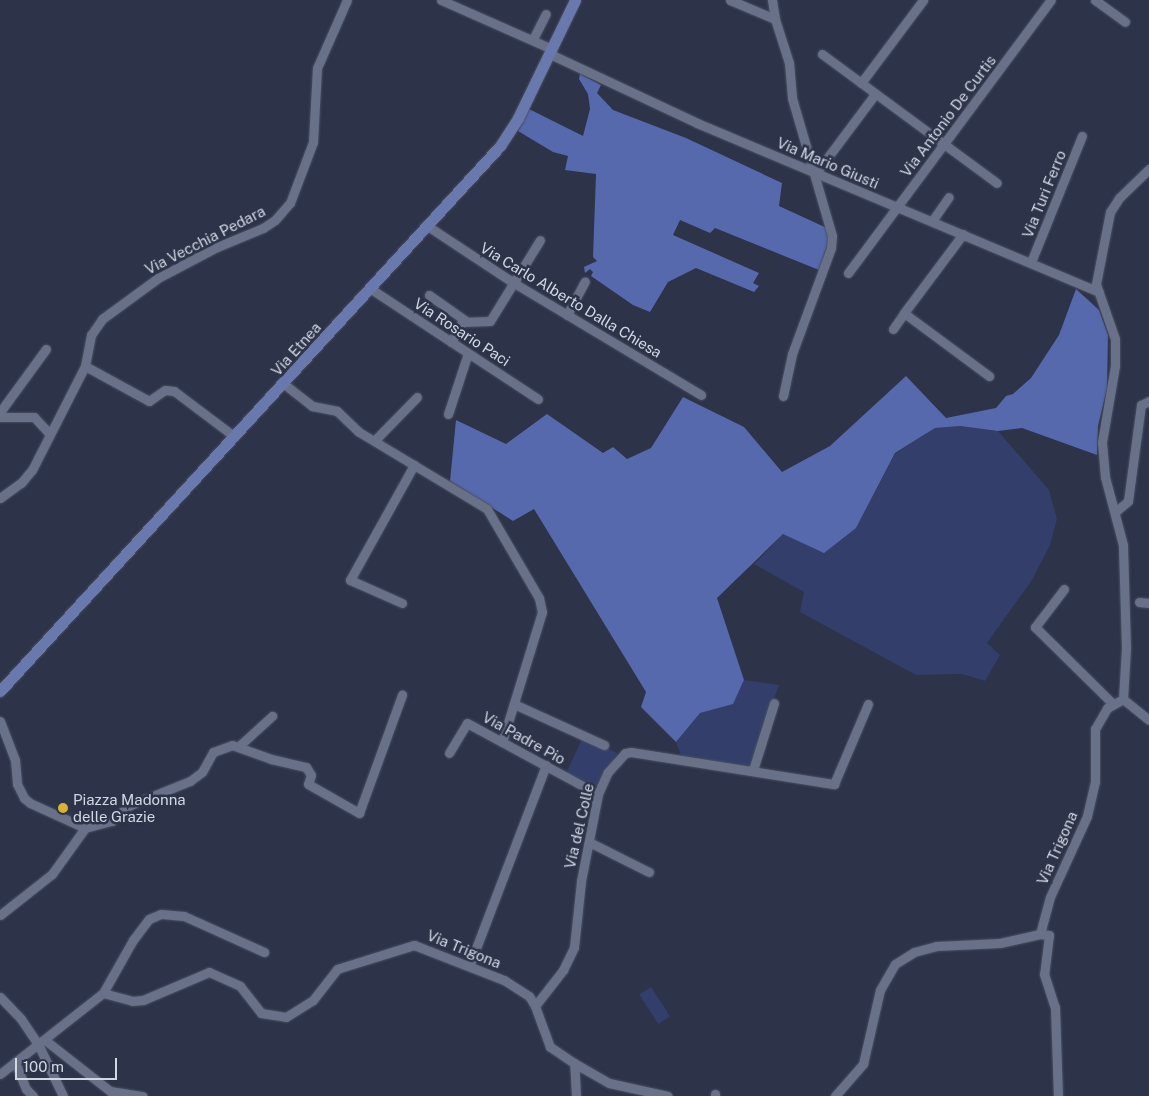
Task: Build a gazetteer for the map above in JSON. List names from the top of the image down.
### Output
{
  "streets": {
    "main road": ["Via Etnea"],
    "street": [
      "Via Antonio De Curtis",
      "Via Mario Giusti",
      "Via Turi Ferro",
      "Via Vecchia Pedara",
      "Via Carlo Alberto Dalla Chiesa",
      "Via Rosario Paci",
      "Via Padre Pio",
      "Via del Colle",
      "Via Trigona"
    ]
  },
  "crossings": [
    ["Via Antonio De Curtis", "Via Mario Giusti"],
    ["Via Mario Giusti", "Via Turi Ferro"],
    ["Via Mario Giusti", "Via Etnea"],
    ["Via Carlo Alberto Dalla Chiesa", "Via Etnea"],
    ["Via Rosario Paci", "Via Etnea"],
    ["Via Padre Pio", "Via del Colle"],
    ["Via del Colle", "Via Trigona"]
  ],
  "places": ["Piazza Madonna delle Grazie"],
  "scale_bar": "100 m"
}
